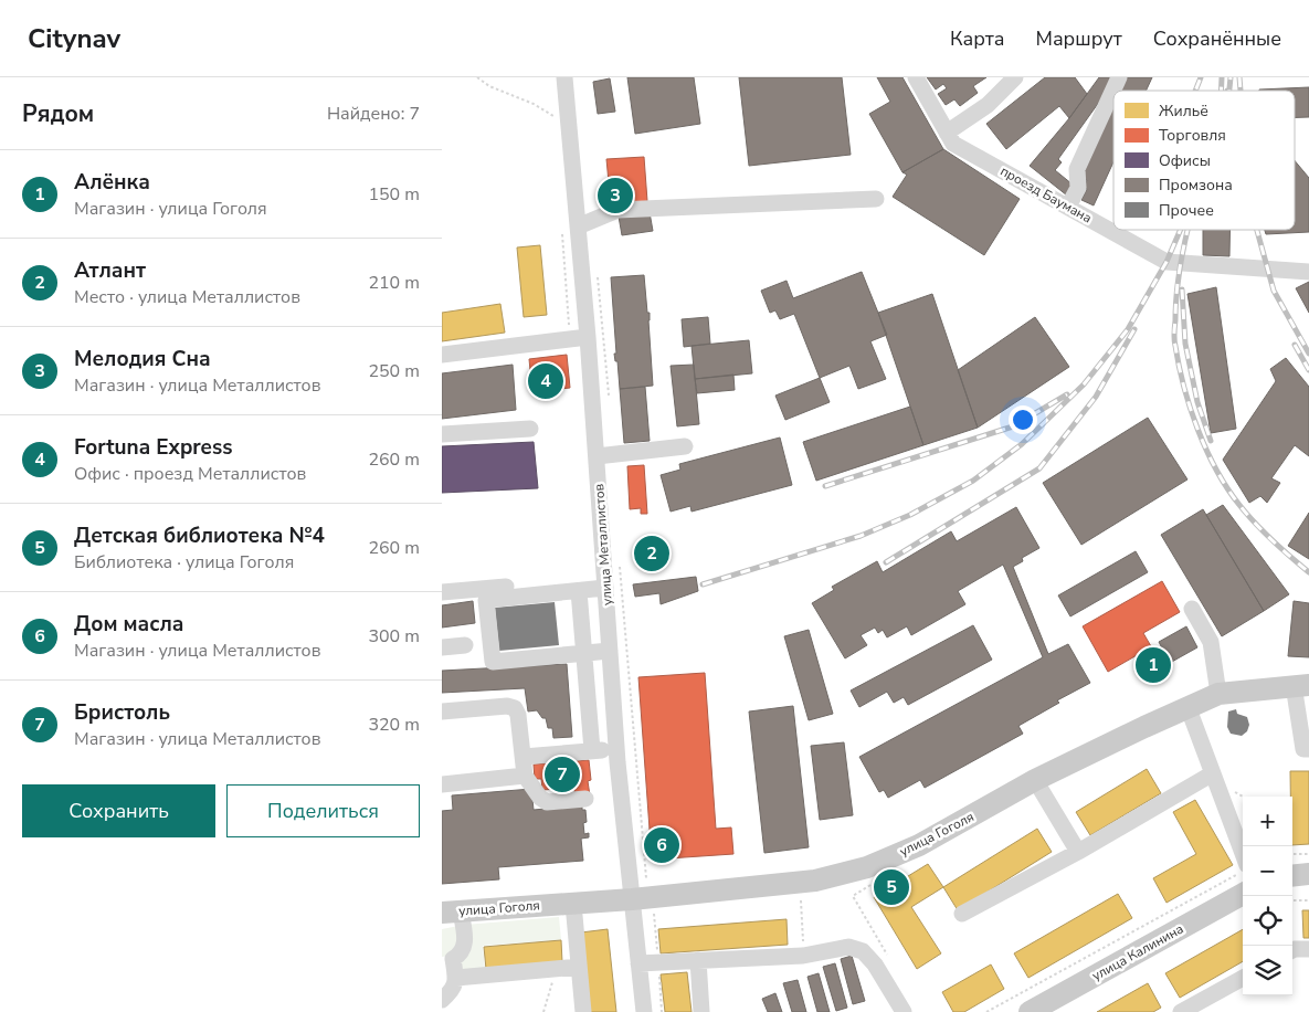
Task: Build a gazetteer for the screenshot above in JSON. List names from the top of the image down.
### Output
{
  "streets": {
    "main road": ["улица Гоголя", "улица Калинина"],
    "street": ["проезд Баумана", "улица Металлистов"]
  },
  "crossings": [
    ["улица Металлистов", "улица Гоголя"]
  ],
  "legend": [
    "Жильё",
    "Торговля",
    "Офисы",
    "Промзона",
    "Прочее"
  ],
  "page": {
    "header": "Citynav",
    "nav": ["Карта", "Маршрут", "Сохранённые"],
    "heading": ["Рядом", "Найдено: 7"],
    "list": [
      {
        "mark": "1",
        "name": "Алёнка",
        "note": "Магазин · улица Гоголя",
        "value": "150 m"
      },
      {
        "mark": "2",
        "name": "Атлант",
        "note": "Место · улица Металлистов",
        "value": "210 m"
      },
      {
        "mark": "3",
        "name": "Мелодия Сна",
        "note": "Магазин · улица Металлистов",
        "value": "250 m"
      },
      {
        "mark": "4",
        "name": "Fortuna Express",
        "note": "Офис · проезд Металлистов",
        "value": "260 m"
      },
      {
        "mark": "5",
        "name": "Детская библиотека №4",
        "note": "Библиотека · улица Гоголя",
        "value": "260 m"
      },
      {
        "mark": "6",
        "name": "Дом масла",
        "note": "Магазин · улица Металлистов",
        "value": "300 m"
      },
      {
        "mark": "7",
        "name": "Бристоль",
        "note": "Магазин · улица Металлистов",
        "value": "320 m"
      }
    ],
    "pins": [
      "3",
      "4",
      "2",
      "1",
      "7",
      "6",
      "5"
    ],
    "buttons": ["Сохранить", "Поделиться"],
    "map_buttons": ["+", "−"]
  }
}
